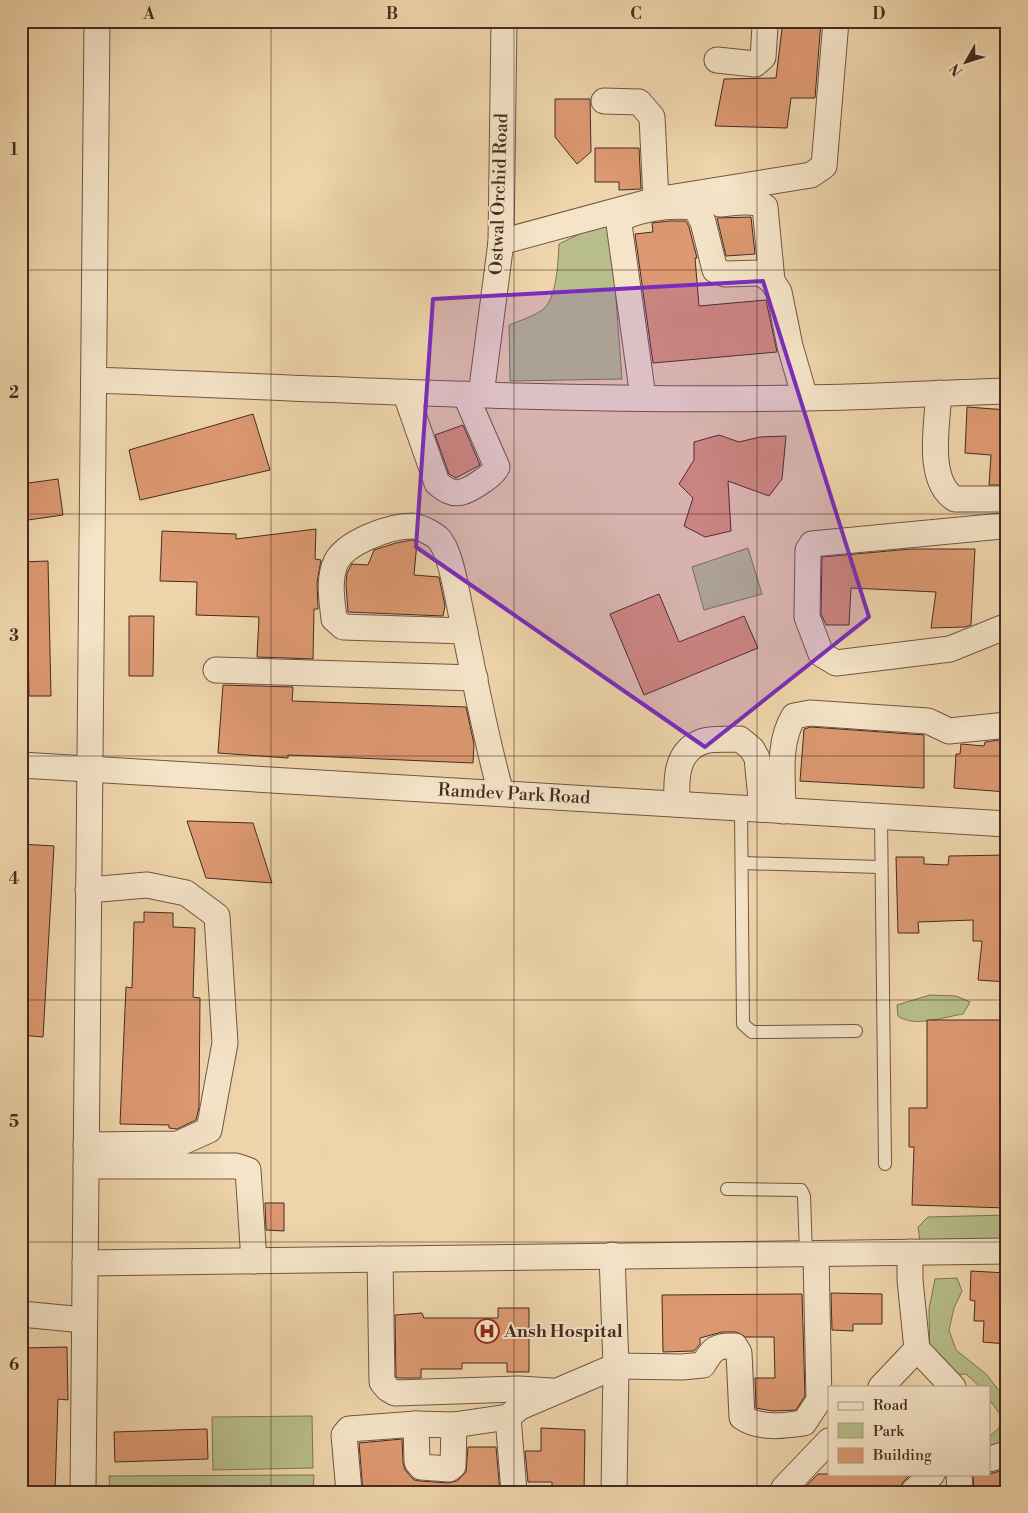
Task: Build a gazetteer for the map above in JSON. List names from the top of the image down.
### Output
{
  "streets": {
    "street": ["Ostwal Orchid Road", "Ramdev Park Road"]
  },
  "places": {
    "hospital": ["Ansh Hospital"]
  },
  "legend": ["Road", "Park", "Building"],
  "north": "bottom left",
  "grid": {
    "columns": [
      "A",
      "B",
      "C",
      "D"
    ],
    "rows": [
      "1",
      "2",
      "3",
      "4",
      "5",
      "6"
    ]
  }
}
